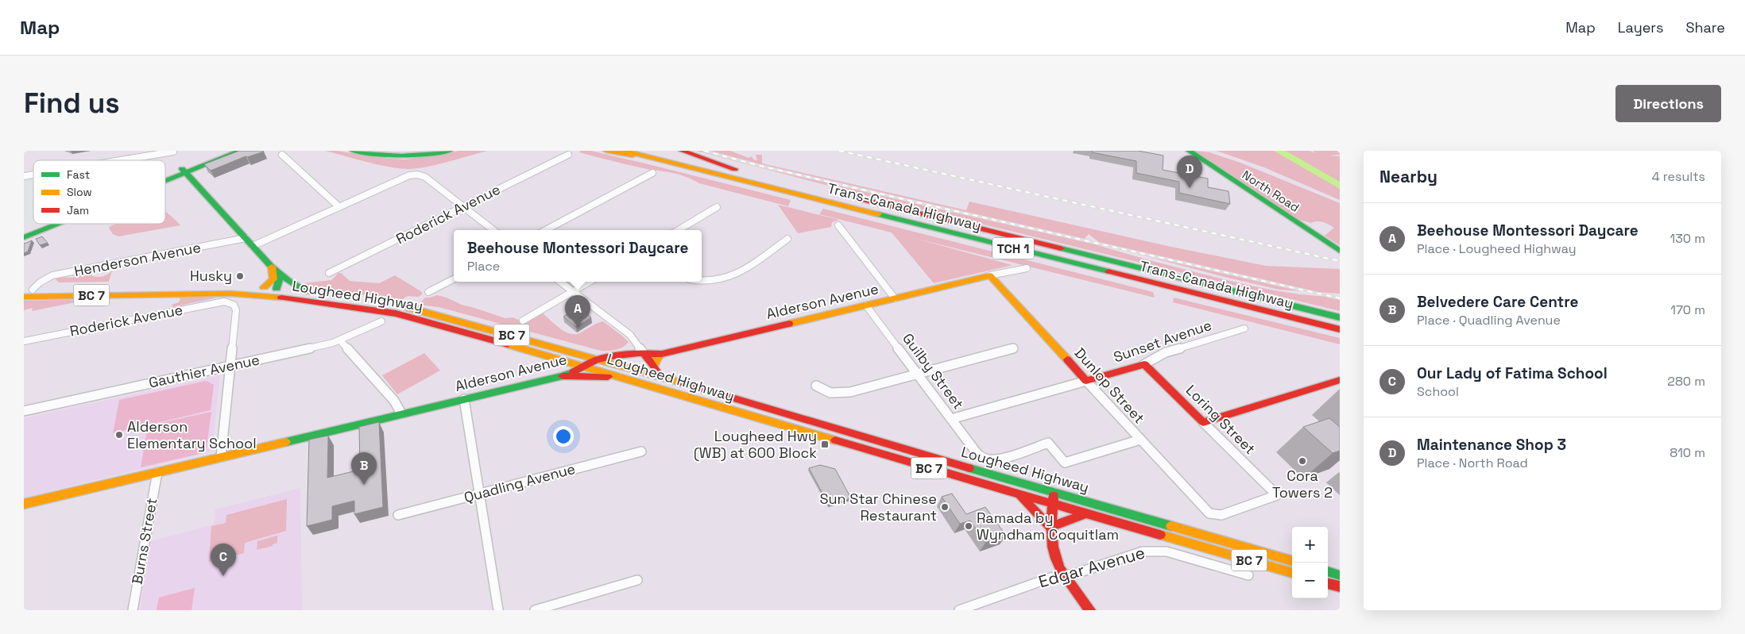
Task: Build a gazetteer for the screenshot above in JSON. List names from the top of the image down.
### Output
{
  "streets": {
    "main road": [
      "North Road",
      "Trans-Canada Highway",
      "TCH 1",
      "BC 7",
      "Lougheed Highway",
      "Alderson Avenue",
      "Sunset Avenue",
      "Dunlop Street",
      "Loring Street"
    ],
    "street": [
      "Roderick Avenue",
      "Henderson Avenue",
      "Gauthier Avenue",
      "Guilby Street",
      "Quadling Avenue",
      "Burns Street",
      "Edgar Avenue"
    ]
  },
  "crossings": [
    ["Roderick Avenue", "Gauthier Avenue"],
    ["Henderson Avenue", "Lougheed Highway"],
    ["Lougheed Highway", "Alderson Avenue"],
    ["Alderson Avenue", "Guilby Street"],
    ["Alderson Avenue", "Dunlop Street"],
    ["Alderson Avenue", "Burns Street"],
    ["Sunset Avenue", "Guilby Street"],
    ["Sunset Avenue", "Dunlop Street"],
    ["Sunset Avenue", "Loring Street"],
    ["Guilby Street", "Dunlop Street"],
    ["Dunlop Street", "Loring Street"]
  ],
  "places": {
    "other": [
      "Husky",
      "Alderson Elementary School",
      "Cora Towers 2",
      "Sun Star Chinese Restaurant",
      "Ramada by Wyndham Coquitlam"
    ],
    "transit": ["Lougheed Hwy (WB) at 600 Block"]
  },
  "legend": ["Fast", "Slow", "Jam"],
  "page": {
    "header": "Map",
    "nav": ["Map", "Layers", "Share"],
    "buttons": "Directions",
    "title": "Find us",
    "heading": ["Nearby", "4 results"],
    "pins": [
      "D",
      "A",
      "B",
      "C"
    ],
    "list": [
      {
        "mark": "A",
        "name": "Beehouse Montessori Daycare",
        "note": "Place · Lougheed Highway",
        "value": "130 m"
      },
      {
        "mark": "B",
        "name": "Belvedere Care Centre",
        "note": "Place · Quadling Avenue",
        "value": "170 m"
      },
      {
        "mark": "C",
        "name": "Our Lady of Fatima School",
        "note": "School",
        "value": "280 m"
      },
      {
        "mark": "D",
        "name": "Maintenance Shop 3",
        "note": "Place · North Road",
        "value": "810 m"
      }
    ],
    "popup": ["Beehouse Montessori Daycare", "Place"],
    "map_buttons": ["+", "−"]
  }
}
